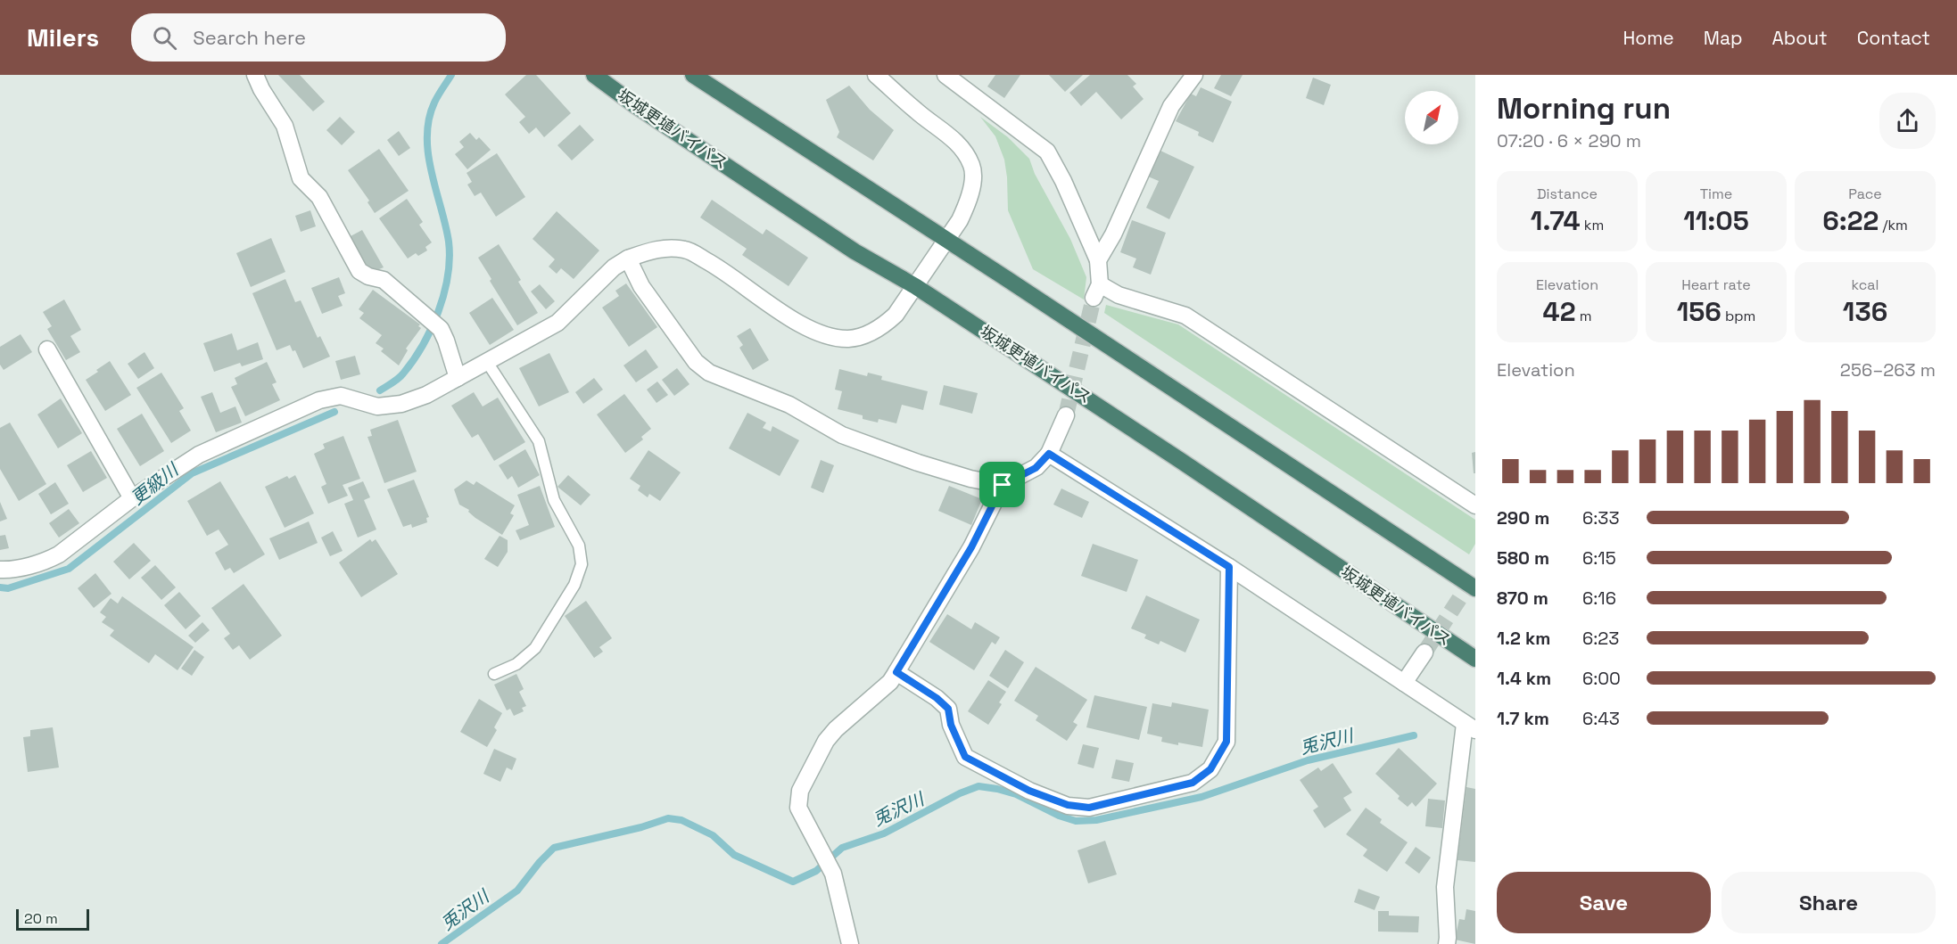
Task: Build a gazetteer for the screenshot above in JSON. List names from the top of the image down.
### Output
{
  "streets": {
    "highway": ["坂城更埴バイパス"]
  },
  "water": ["更級川", "兎沢川"],
  "scale_bar": "20 m",
  "north": "top right",
  "page": {
    "header": "Milers",
    "search": "Search here",
    "nav": [
      "Home",
      "Map",
      "About",
      "Contact"
    ],
    "heading": ["Morning run", "07:20 · 6 × 290 m"],
    "stats": [
      ["Distance", "1.74 km"],
      ["Time", "11:05"],
      ["Pace", "6:22 /km"],
      ["Elevation", "42 m"],
      ["Heart rate", "156 bpm"],
      ["kcal", "136"]
    ],
    "chart": ["Elevation", "256–263 m"],
    "list": [
      {
        "name": "290 m",
        "note": "6:33"
      },
      {
        "name": "580 m",
        "note": "6:15"
      },
      {
        "name": "870 m",
        "note": "6:16"
      },
      {
        "name": "1.2 km",
        "note": "6:23"
      },
      {
        "name": "1.4 km",
        "note": "6:00"
      },
      {
        "name": "1.7 km",
        "note": "6:43"
      }
    ],
    "buttons": ["Save", "Share"],
    "scale": "20 m"
  }
}
